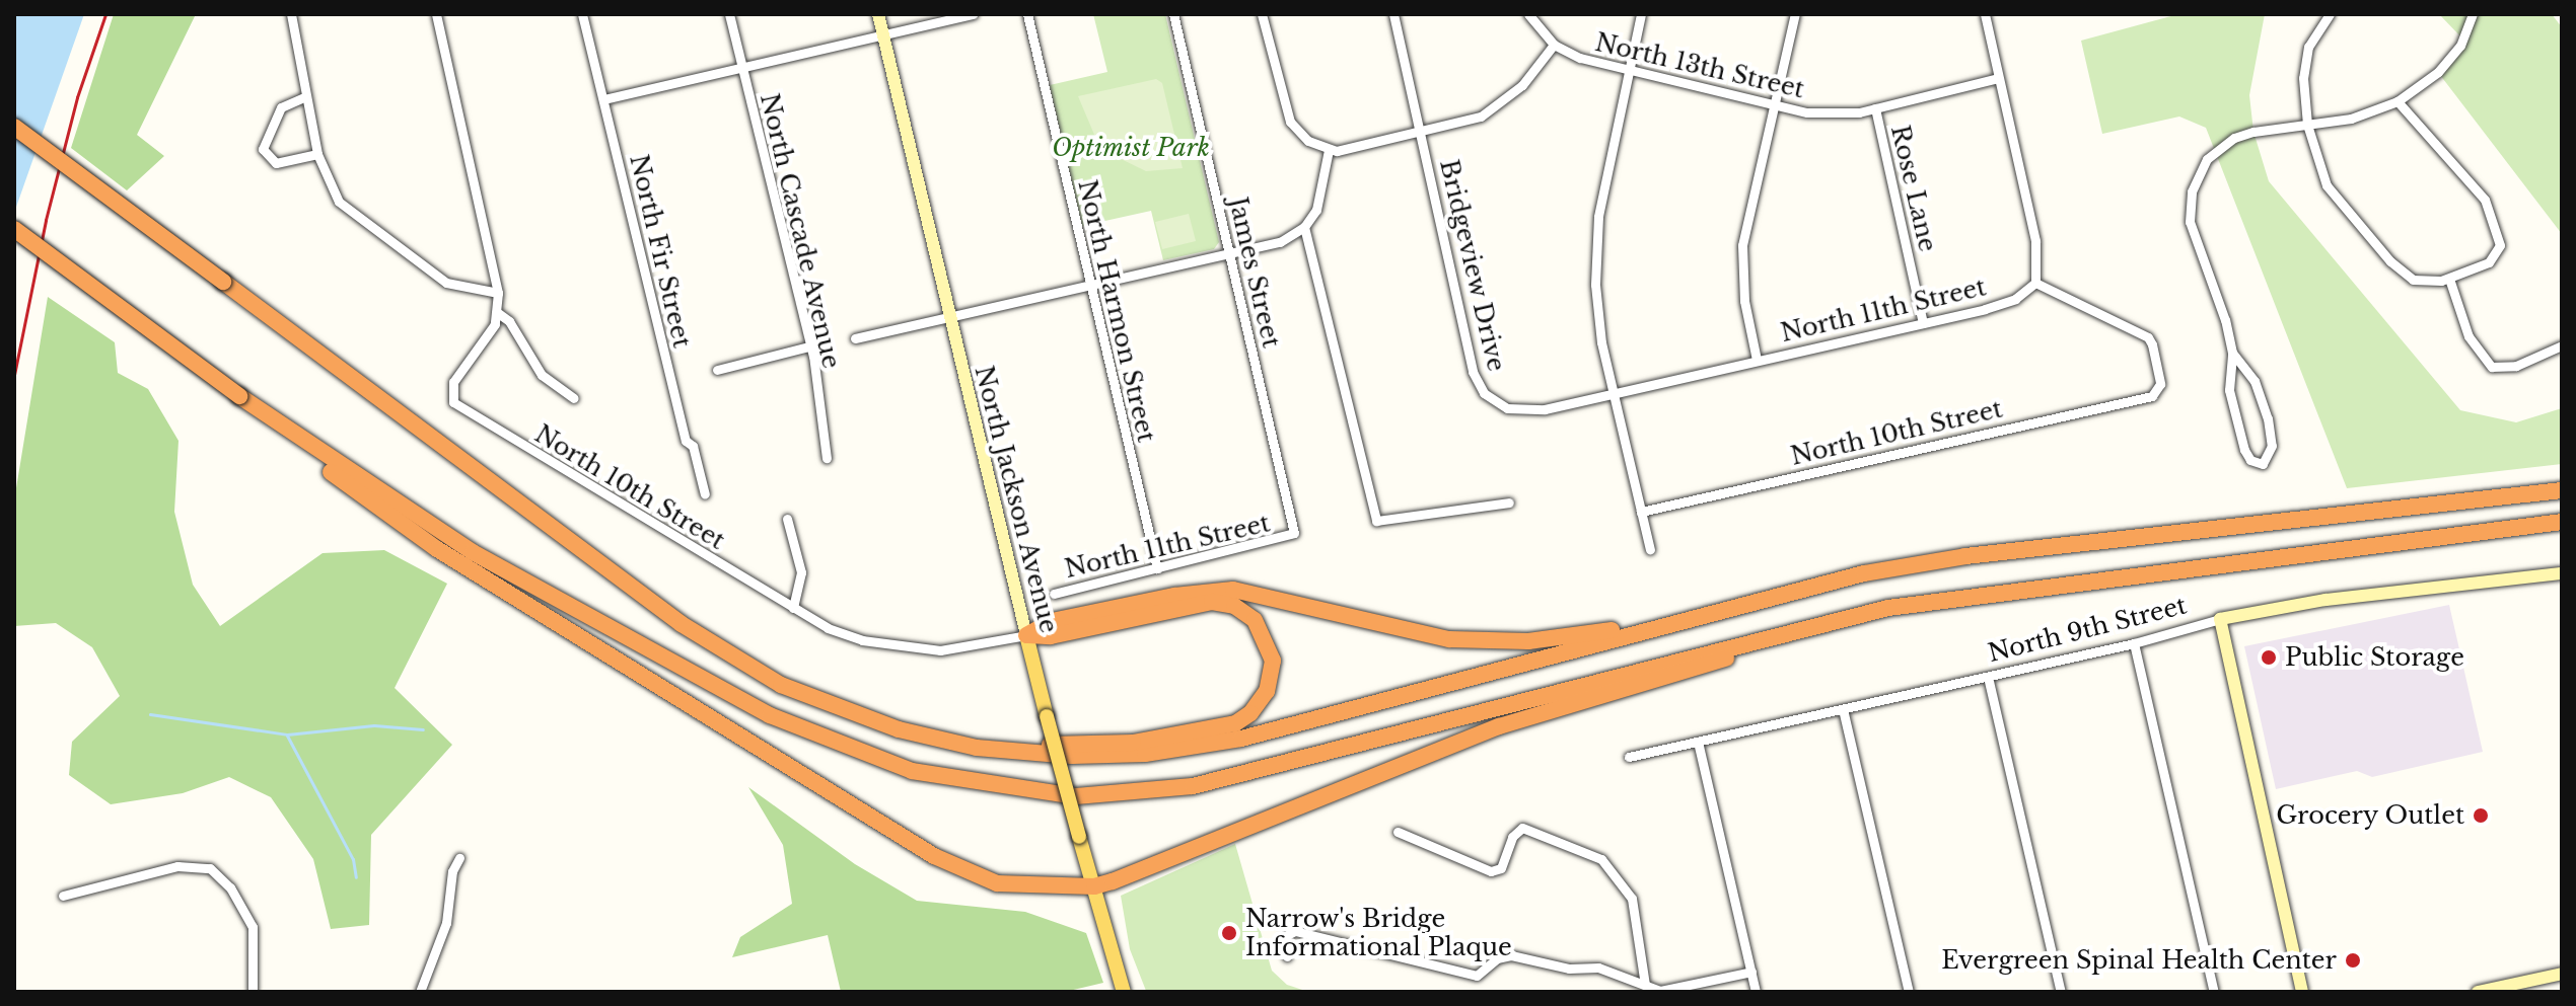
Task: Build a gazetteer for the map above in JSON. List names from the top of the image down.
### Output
{
  "streets": {
    "main road": ["North Jackson Avenue", "North 9th Street"],
    "street": [
      "North 13th Street",
      "Rose Lane",
      "North Cascade Avenue",
      "North Fir Street",
      "Bridgeview Drive",
      "James Street",
      "North 11th Street",
      "North Harmon Street",
      "North 10th Street"
    ]
  },
  "crossings": [
    ["North 13th Street", "Rose Lane"],
    ["Rose Lane", "North 11th Street"],
    ["Bridgeview Drive", "North 11th Street"],
    ["James Street", "North 11th Street"],
    ["North 11th Street", "North Harmon Street"],
    ["North 11th Street", "North 10th Street"],
    ["North 10th Street", "North Jackson Avenue"]
  ],
  "parks": ["Optimist Park"],
  "places": [
    "Public Storage",
    "Grocery Outlet",
    "Narrow's Bridge Informational Plaque",
    "Evergreen Spinal Health Center"
  ]
}
